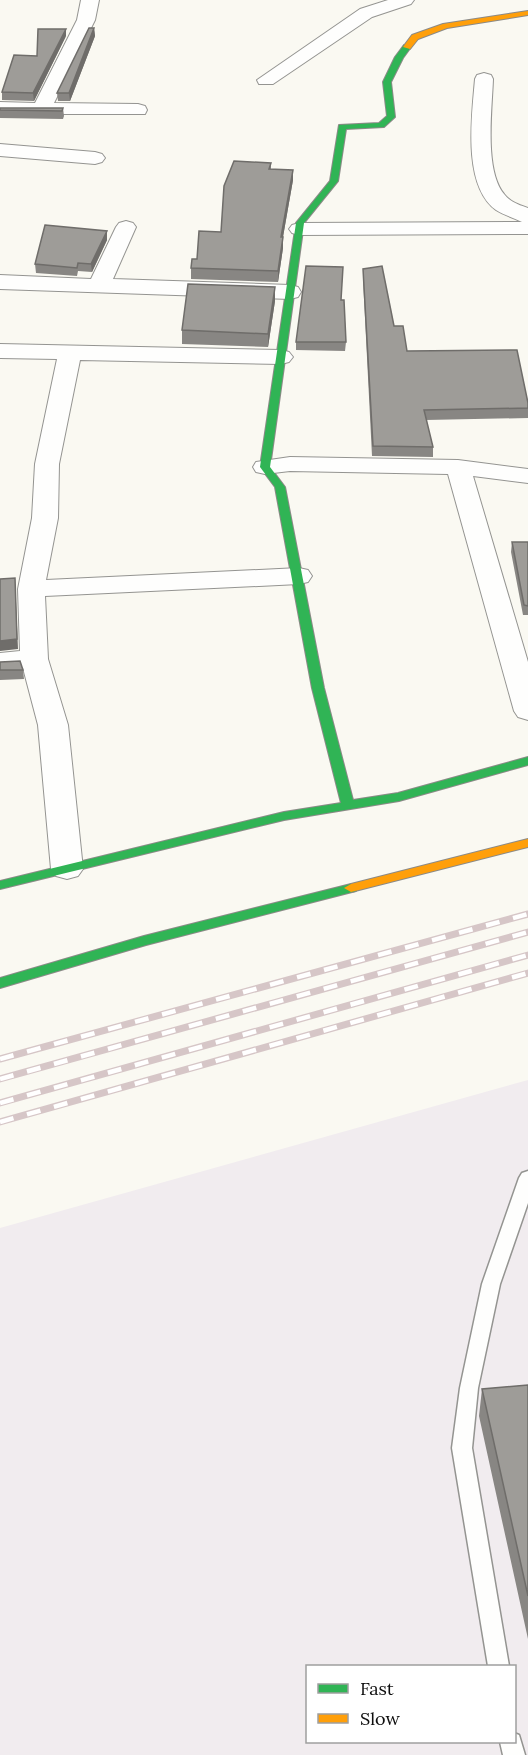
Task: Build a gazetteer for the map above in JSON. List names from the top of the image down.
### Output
{
  "legend": ["Fast", "Slow"]
}
